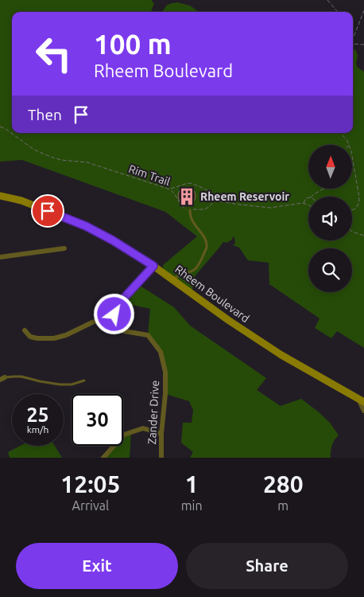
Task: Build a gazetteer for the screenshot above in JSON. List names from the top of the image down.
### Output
{
  "streets": {
    "street": ["Rheem Boulevard", "Zander Drive"],
    "path": ["Rim Trail"]
  },
  "places": {
    "building": ["Rheem Reservoir"]
  },
  "north": "top",
  "page": {
    "turn": ["100 m", "Rheem Boulevard"],
    "then": "Then",
    "speed": "25 km/h",
    "limit": "30",
    "eta": [
      "12:05",
      "Arrival",
      "1",
      "min",
      "280",
      "m"
    ],
    "buttons": ["Exit", "Share"]
  }
}
